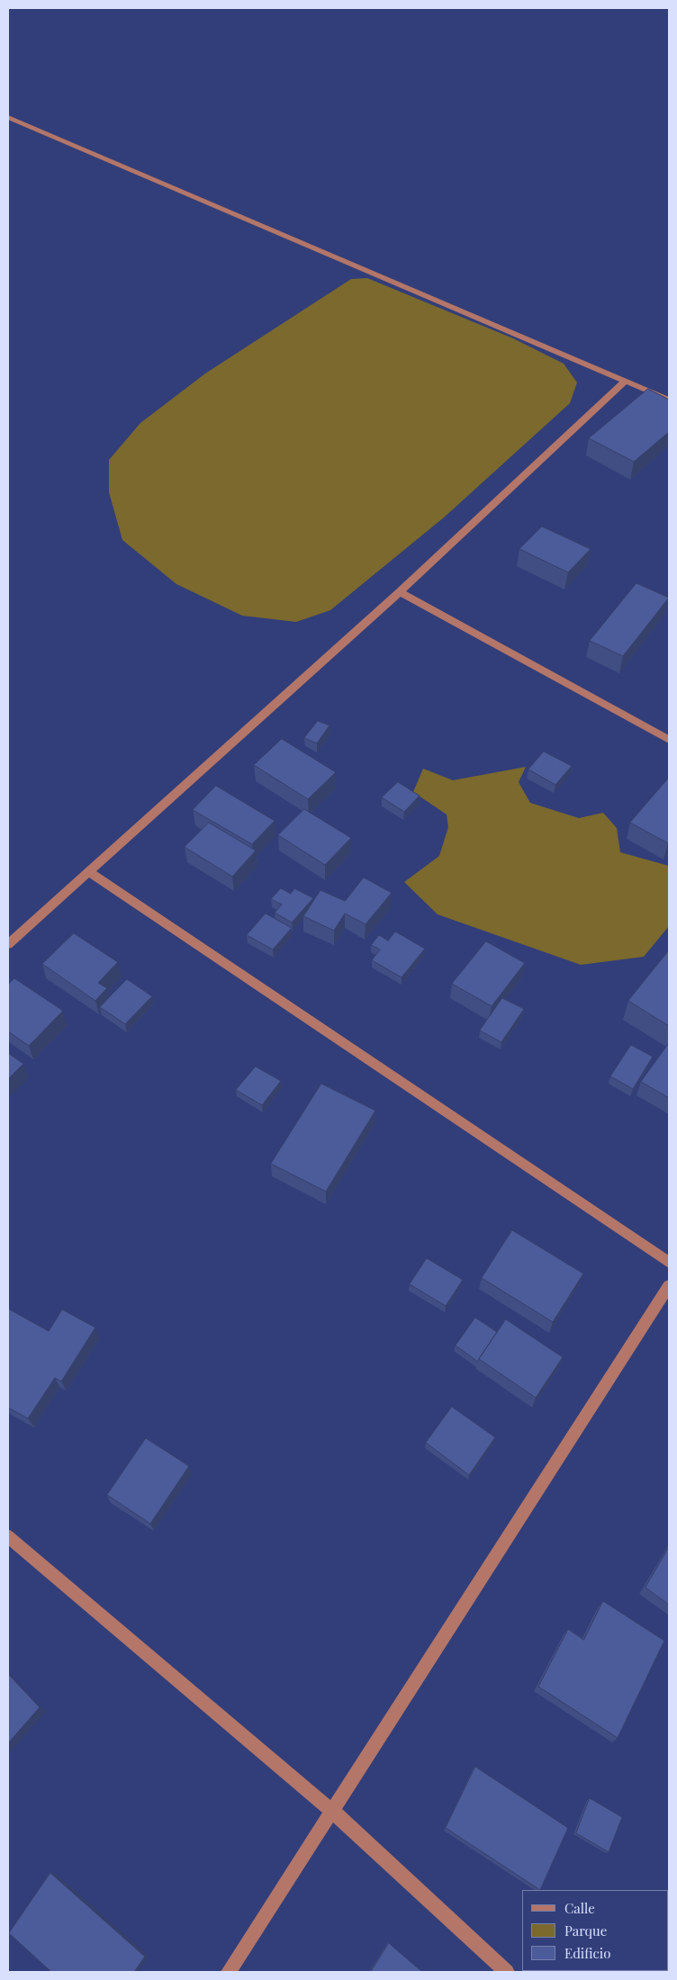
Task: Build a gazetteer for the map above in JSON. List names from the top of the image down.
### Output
{
  "legend": ["Calle", "Parque", "Edificio"]
}
